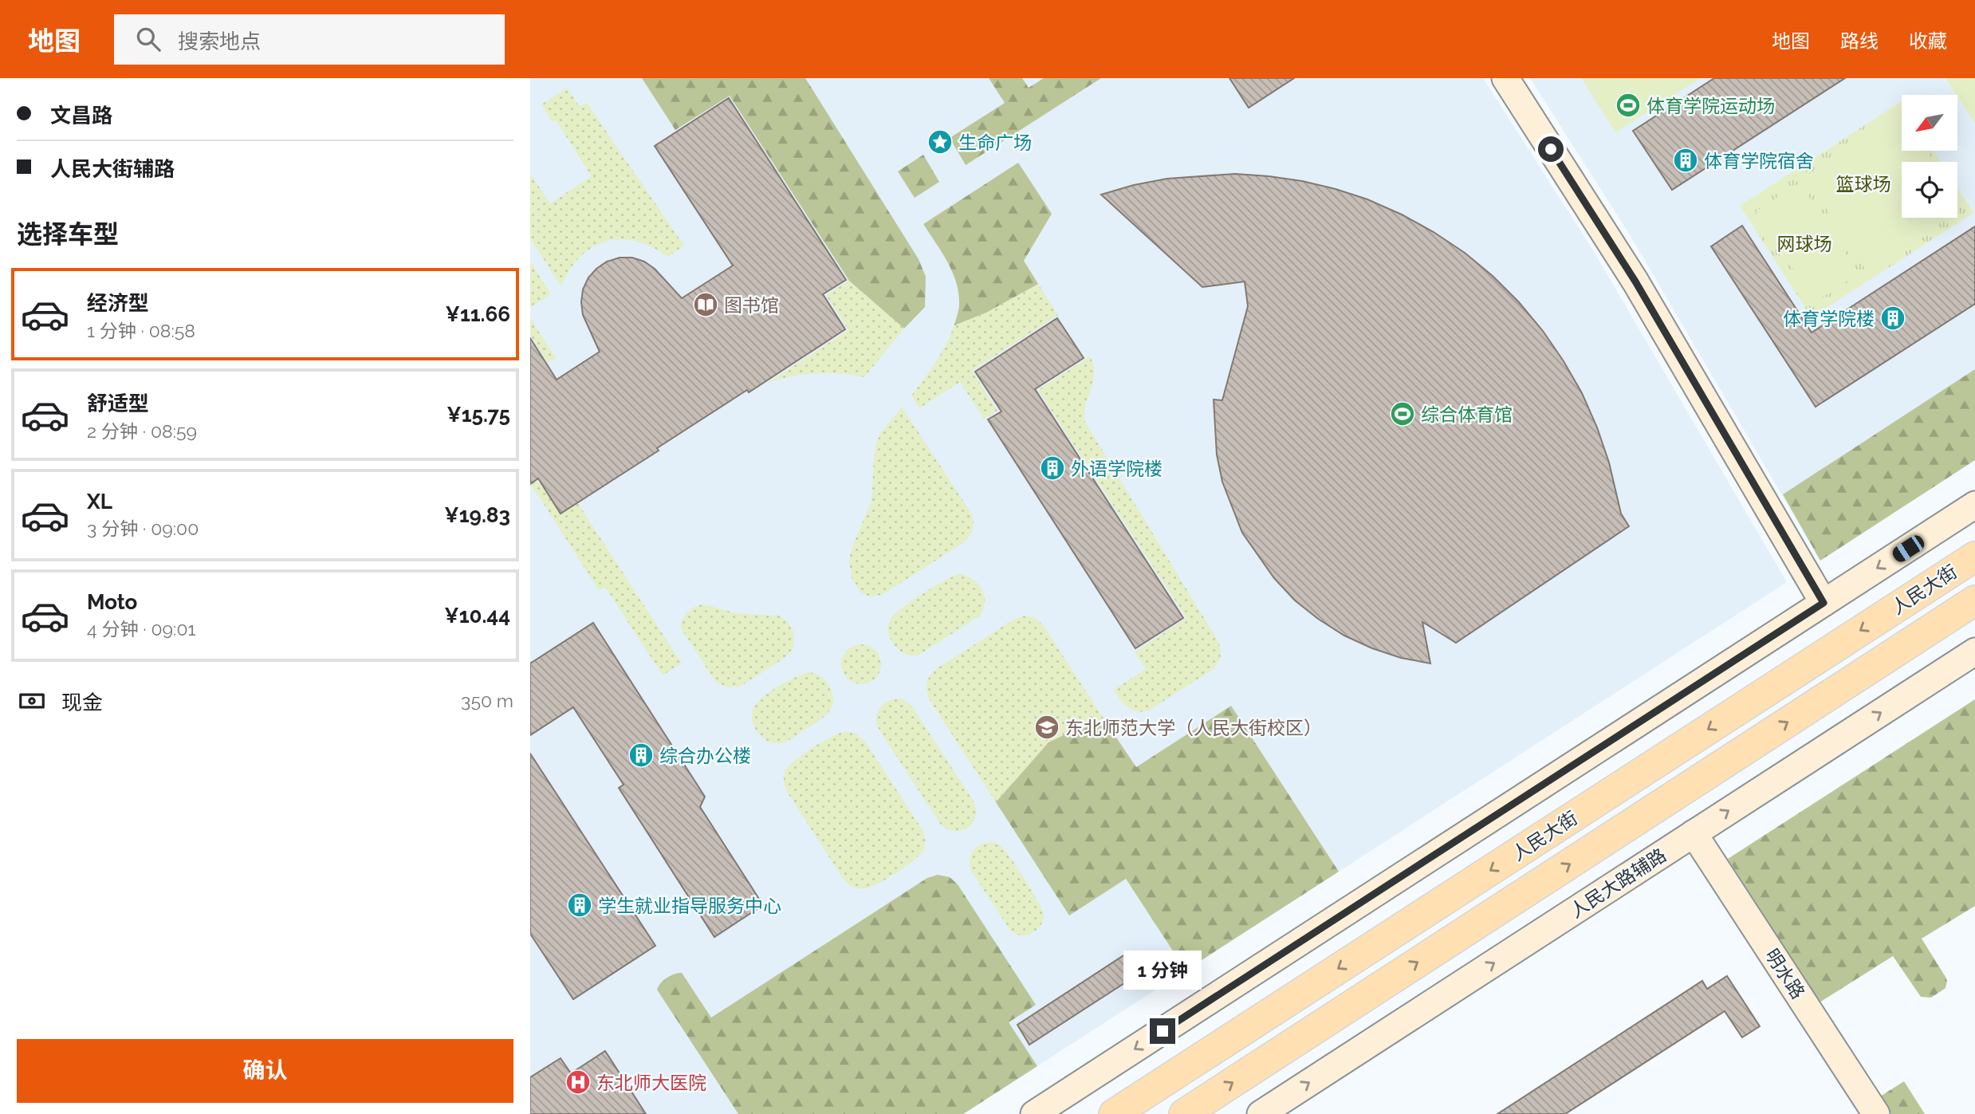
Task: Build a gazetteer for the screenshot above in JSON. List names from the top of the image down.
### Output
{
  "streets": {
    "main road": ["人民大街", "人民大路辅路", "明水路"]
  },
  "crossings": [
    ["人民大路辅路", "明水路"]
  ],
  "parks": ["篮球场", "网球场"],
  "places": {
    "sports": ["体育学院运动场", "综合体育馆"],
    "place": ["生命广场"],
    "building": [
      "体育学院宿舍",
      "体育学院楼",
      "外语学院楼",
      "综合办公楼",
      "学生就业指导服务中心"
    ],
    "library": ["图书馆"],
    "school or university": ["东北师范大学（人民大街校区）"],
    "hospital": ["东北师大医院"]
  },
  "north": "bottom left",
  "page": {
    "header": "地图",
    "search": "搜索地点",
    "nav": ["地图", "路线", "收藏"],
    "banner": ["文昌路", "人民大街辅路"],
    "heading": "选择车型",
    "list": [
      {
        "name": "经济型",
        "note": "1 分钟 · 08:58",
        "value": "¥11.66"
      },
      {
        "name": "舒适型",
        "note": "2 分钟 · 08:59",
        "value": "¥15.75"
      },
      {
        "name": "XL",
        "note": "3 分钟 · 09:00",
        "value": "¥19.83"
      },
      {
        "name": "Moto",
        "note": "4 分钟 · 09:01",
        "value": "¥10.44"
      }
    ],
    "pay": ["现金", "350 m"],
    "bubble": "1 分钟",
    "buttons": "确认"
  }
}
